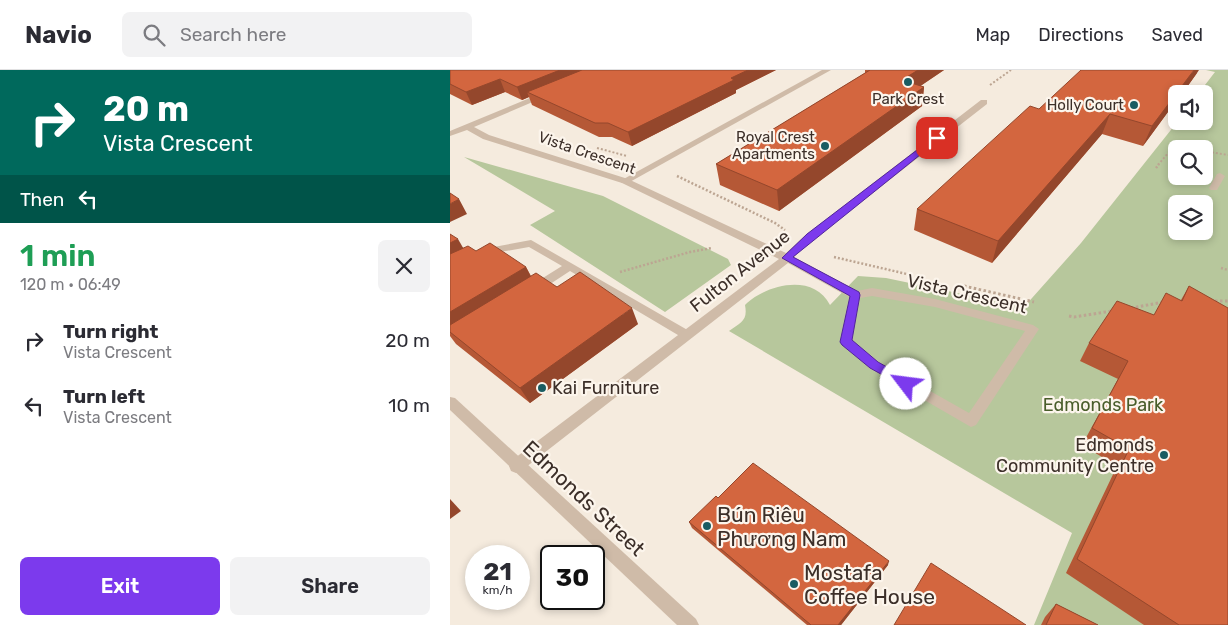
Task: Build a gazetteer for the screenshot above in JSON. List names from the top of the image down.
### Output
{
  "streets": {
    "street": ["Vista Crescent", "Fulton Avenue", "Edmonds Street"]
  },
  "crossings": [
    ["Vista Crescent", "Fulton Avenue"],
    ["Fulton Avenue", "Edmonds Street"]
  ],
  "parks": ["Edmonds Park"],
  "places": [
    "Park Crest",
    "Holly Court",
    "Royal Crest Apartments",
    "Kai Furniture",
    "Edmonds Community Centre",
    "Bún Riêu Phương Nam",
    "Mostafa Coffee House"
  ],
  "page": {
    "header": "Navio",
    "search": "Search here",
    "nav": ["Map", "Directions", "Saved"],
    "turn": ["20 m", "Vista Crescent"],
    "then": "Then",
    "heading": ["1 min", "120 m · 06:49"],
    "list": [
      {
        "name": "Turn right",
        "note": "Vista Crescent",
        "value": "20 m"
      },
      {
        "name": "Turn left",
        "note": "Vista Crescent",
        "value": "10 m"
      }
    ],
    "speed": "21 km/h",
    "limit": "30",
    "buttons": ["Exit", "Share"]
  }
}
